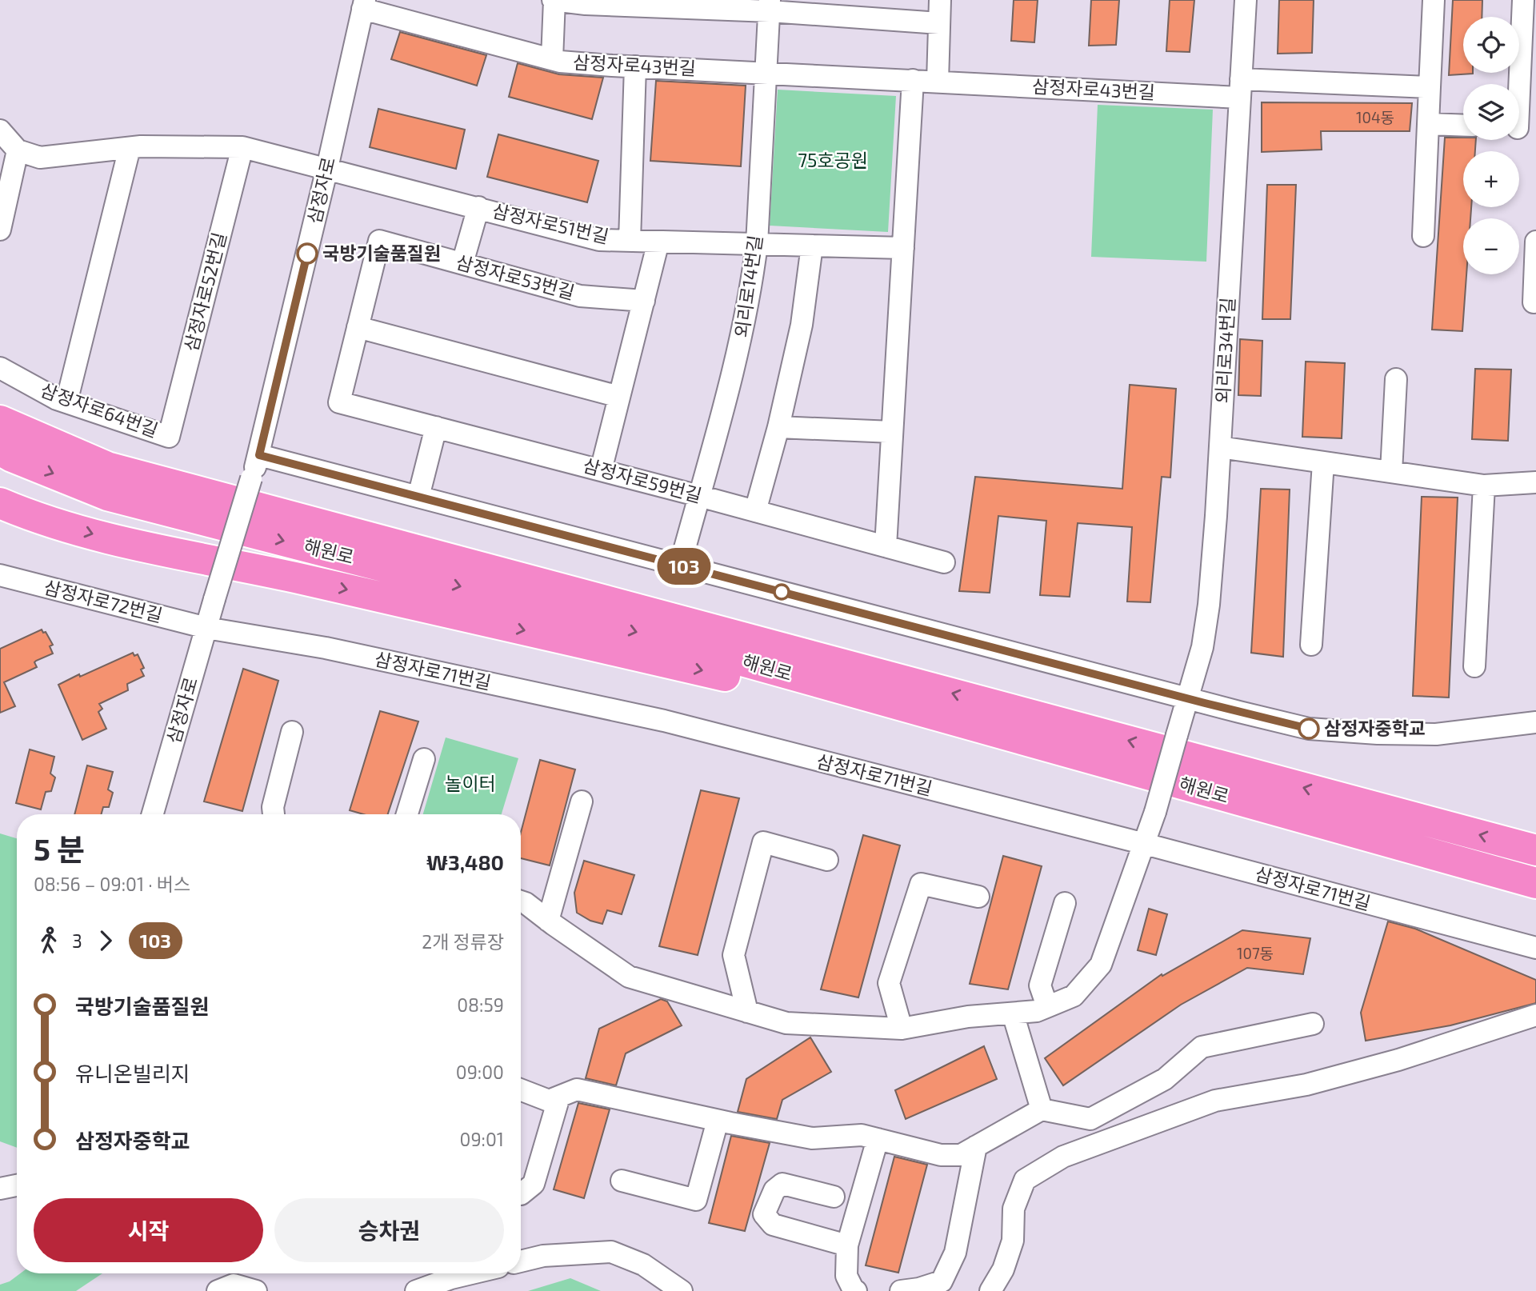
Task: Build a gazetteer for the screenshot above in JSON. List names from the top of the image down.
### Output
{
  "streets": {
    "highway": ["해원로"],
    "street": [
      "삼정자로43번길",
      "삼정자로",
      "삼정자로51번길",
      "삼정자로53번길",
      "외리로14번길",
      "삼정자로52번길",
      "외리로34번길",
      "삼정자로64번길",
      "삼정자로59번길",
      "삼정자로72번길",
      "삼정자로71번길"
    ]
  },
  "crossings": [
    ["삼정자로43번길", "삼정자로"],
    ["삼정자로43번길", "외리로14번길"],
    ["삼정자로43번길", "외리로34번길"],
    ["삼정자로", "삼정자로51번길"],
    ["삼정자로", "삼정자로72번길"],
    ["삼정자로", "삼정자로71번길"],
    ["삼정자로51번길", "외리로14번길"],
    ["삼정자로53번길", "삼정자로59번길"],
    ["외리로14번길", "삼정자로59번길"],
    ["삼정자로52번길", "삼정자로64번길"],
    ["외리로34번길", "삼정자로71번길"],
    ["삼정자로72번길", "삼정자로71번길"]
  ],
  "parks": ["75호공원", "놀이터"],
  "places": ["국방기술품질원", "삼정자중학교"],
  "lines": ["bus line 103"],
  "house_numbers": ["104동", "107동"],
  "page": {
    "on_map": "103",
    "map_buttons": ["+", "−"],
    "heading": ["5 분", "08:56 – 09:01 · 버스", "₩3,480"],
    "legs": ["3", "103", "2개 정류장"],
    "list": [
      {
        "name": "국방기술품질원",
        "value": "08:59"
      },
      {
        "name": "유니온빌리지",
        "value": "09:00"
      },
      {
        "name": "삼정자중학교",
        "value": "09:01"
      }
    ],
    "buttons": ["시작", "승차권"]
  }
}
